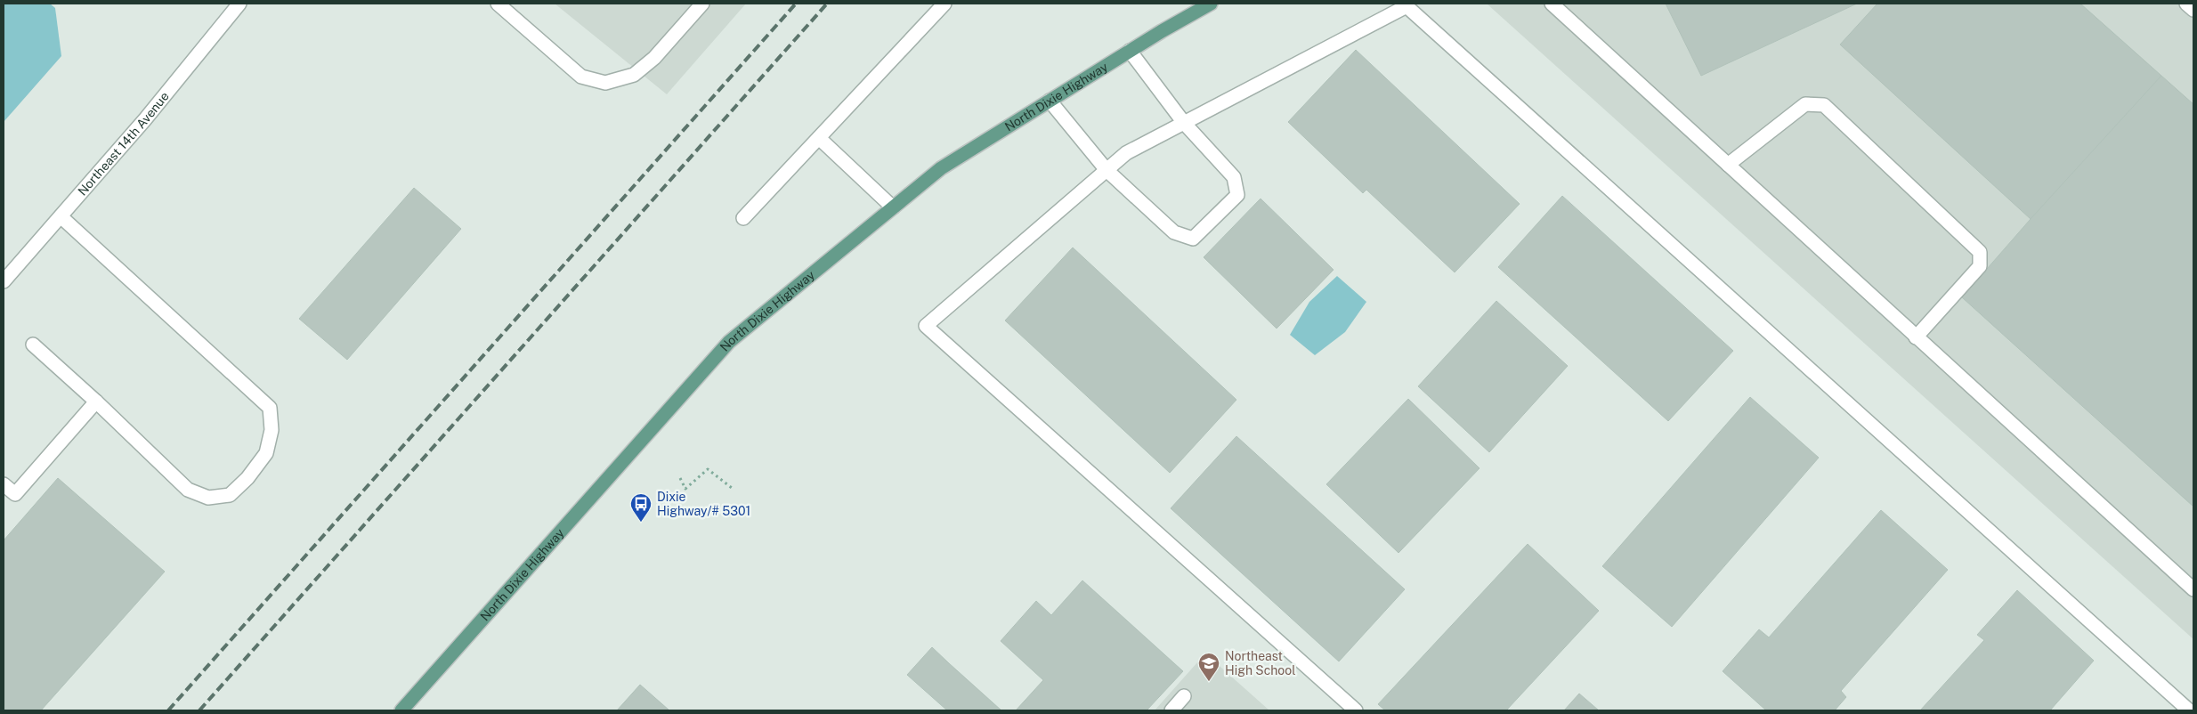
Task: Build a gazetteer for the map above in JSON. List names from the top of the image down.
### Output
{
  "streets": {
    "main road": ["North Dixie Highway"],
    "street": ["Northeast 14th Avenue"]
  },
  "places": {
    "bus stop": ["Dixie Highway/# 5301"],
    "school or university": ["Northeast High School"]
  }
}
